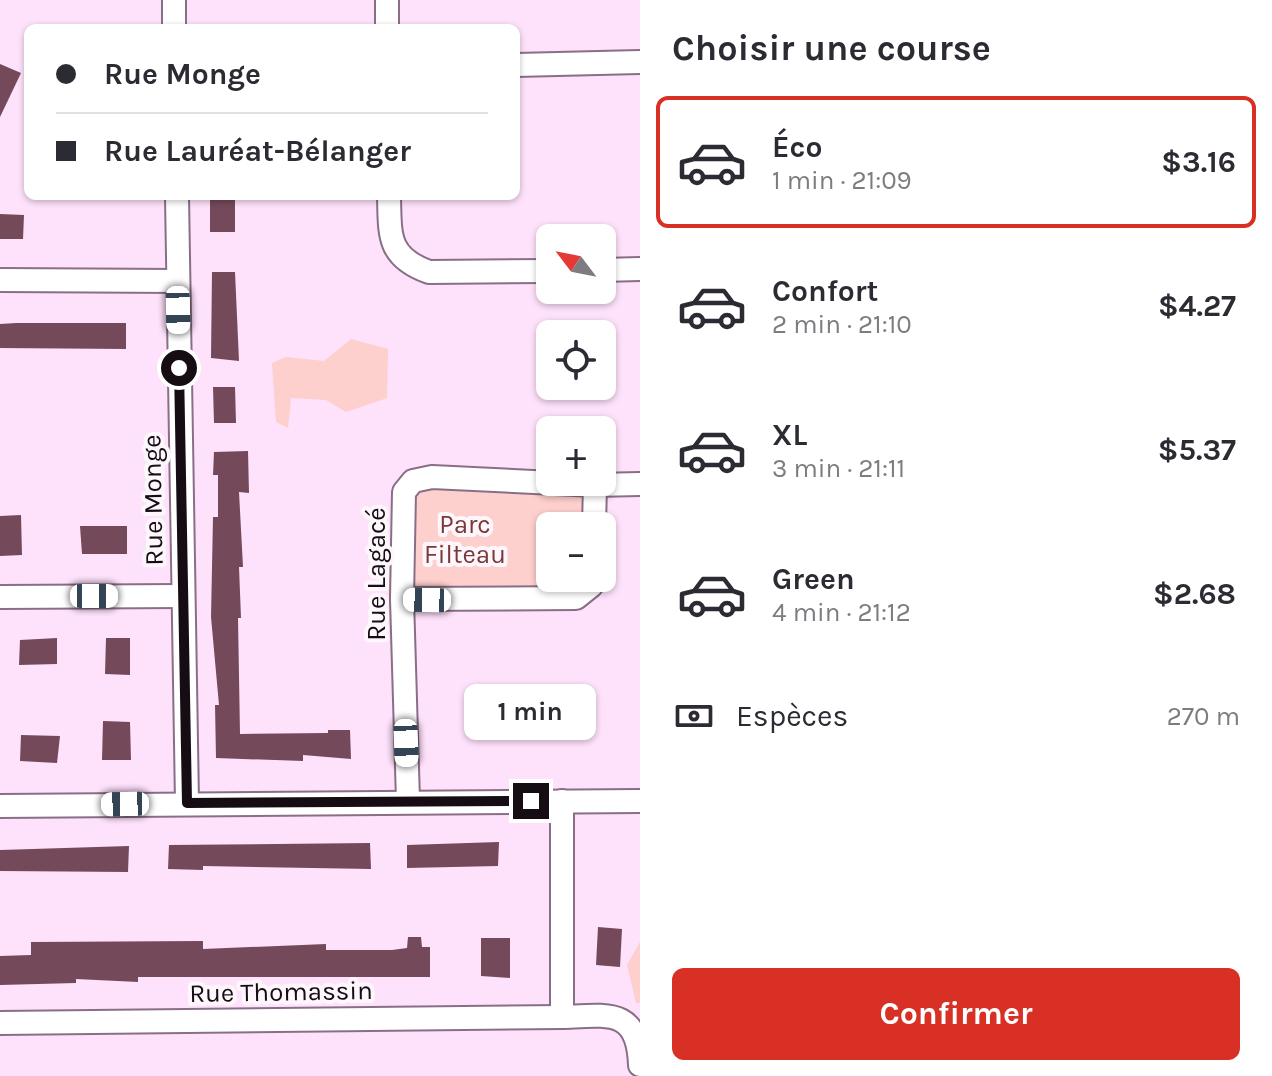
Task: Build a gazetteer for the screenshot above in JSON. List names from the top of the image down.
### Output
{
  "streets": {
    "street": ["Rue Monge", "Rue Lagacé", "Rue Thomassin"]
  },
  "parks": ["Parc Filteau"],
  "north": "top left",
  "page": {
    "heading": "Choisir une course",
    "banner": ["Rue Monge", "Rue Lauréat-Bélanger"],
    "list": [
      {
        "name": "Éco",
        "note": "1 min · 21:09",
        "value": "$3.16"
      },
      {
        "name": "Confort",
        "note": "2 min · 21:10",
        "value": "$4.27"
      },
      {
        "name": "XL",
        "note": "3 min · 21:11",
        "value": "$5.37"
      },
      {
        "name": "Green",
        "note": "4 min · 21:12",
        "value": "$2.68"
      }
    ],
    "map_buttons": ["+", "−"],
    "pay": ["Espèces", "270 m"],
    "bubble": "1 min",
    "buttons": "Confirmer"
  }
}
